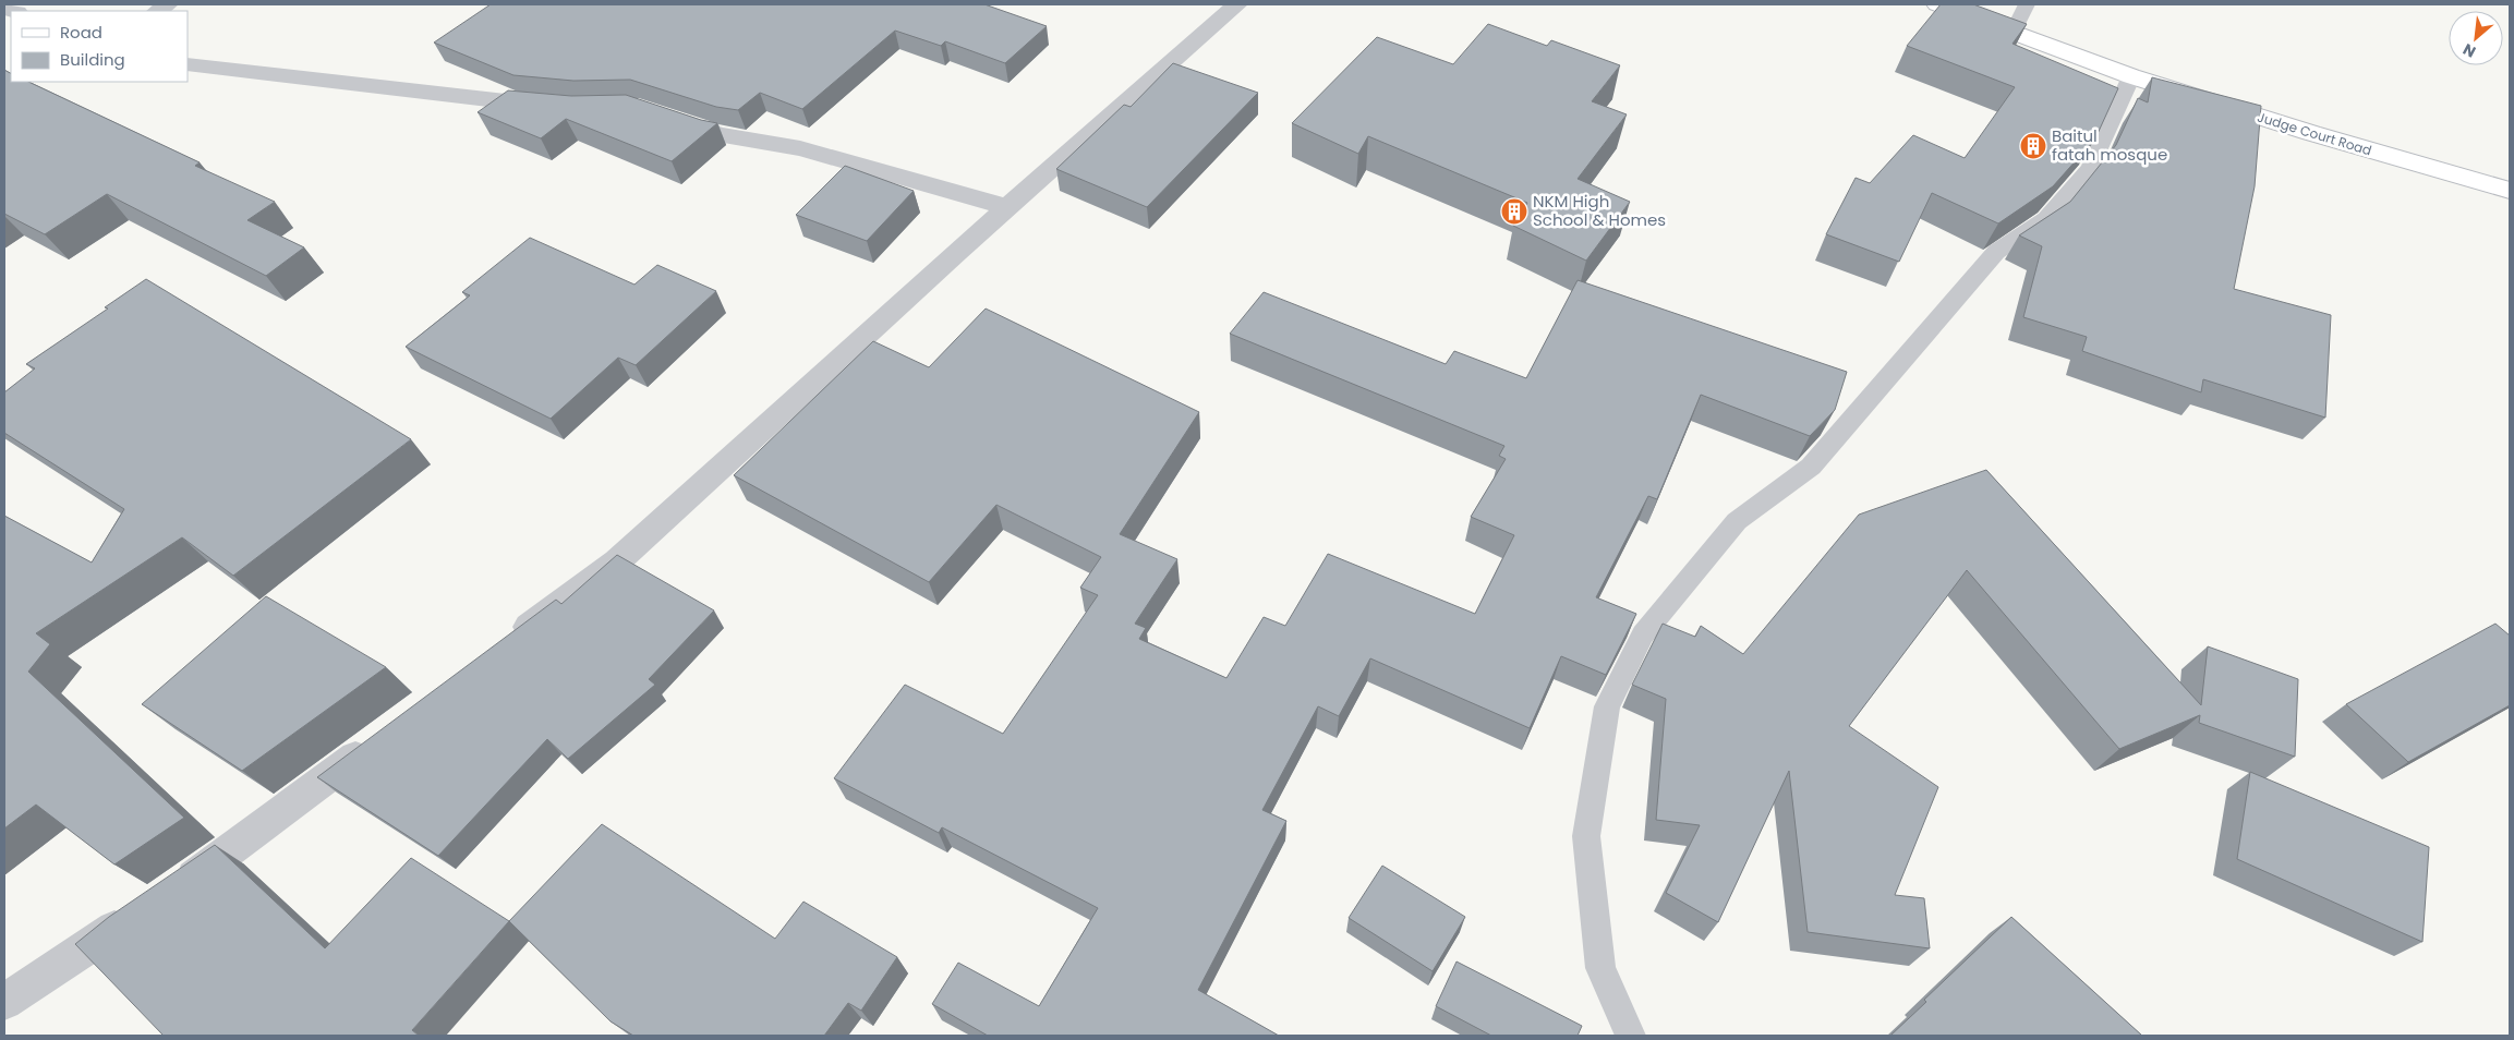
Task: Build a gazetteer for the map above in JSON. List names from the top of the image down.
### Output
{
  "streets": {
    "street": ["Judge Court Road"]
  },
  "places": {
    "building": ["Baitul fatah mosque", "NKM High School & Homes"]
  },
  "legend": ["Road", "Building"],
  "north": "bottom left"
}
